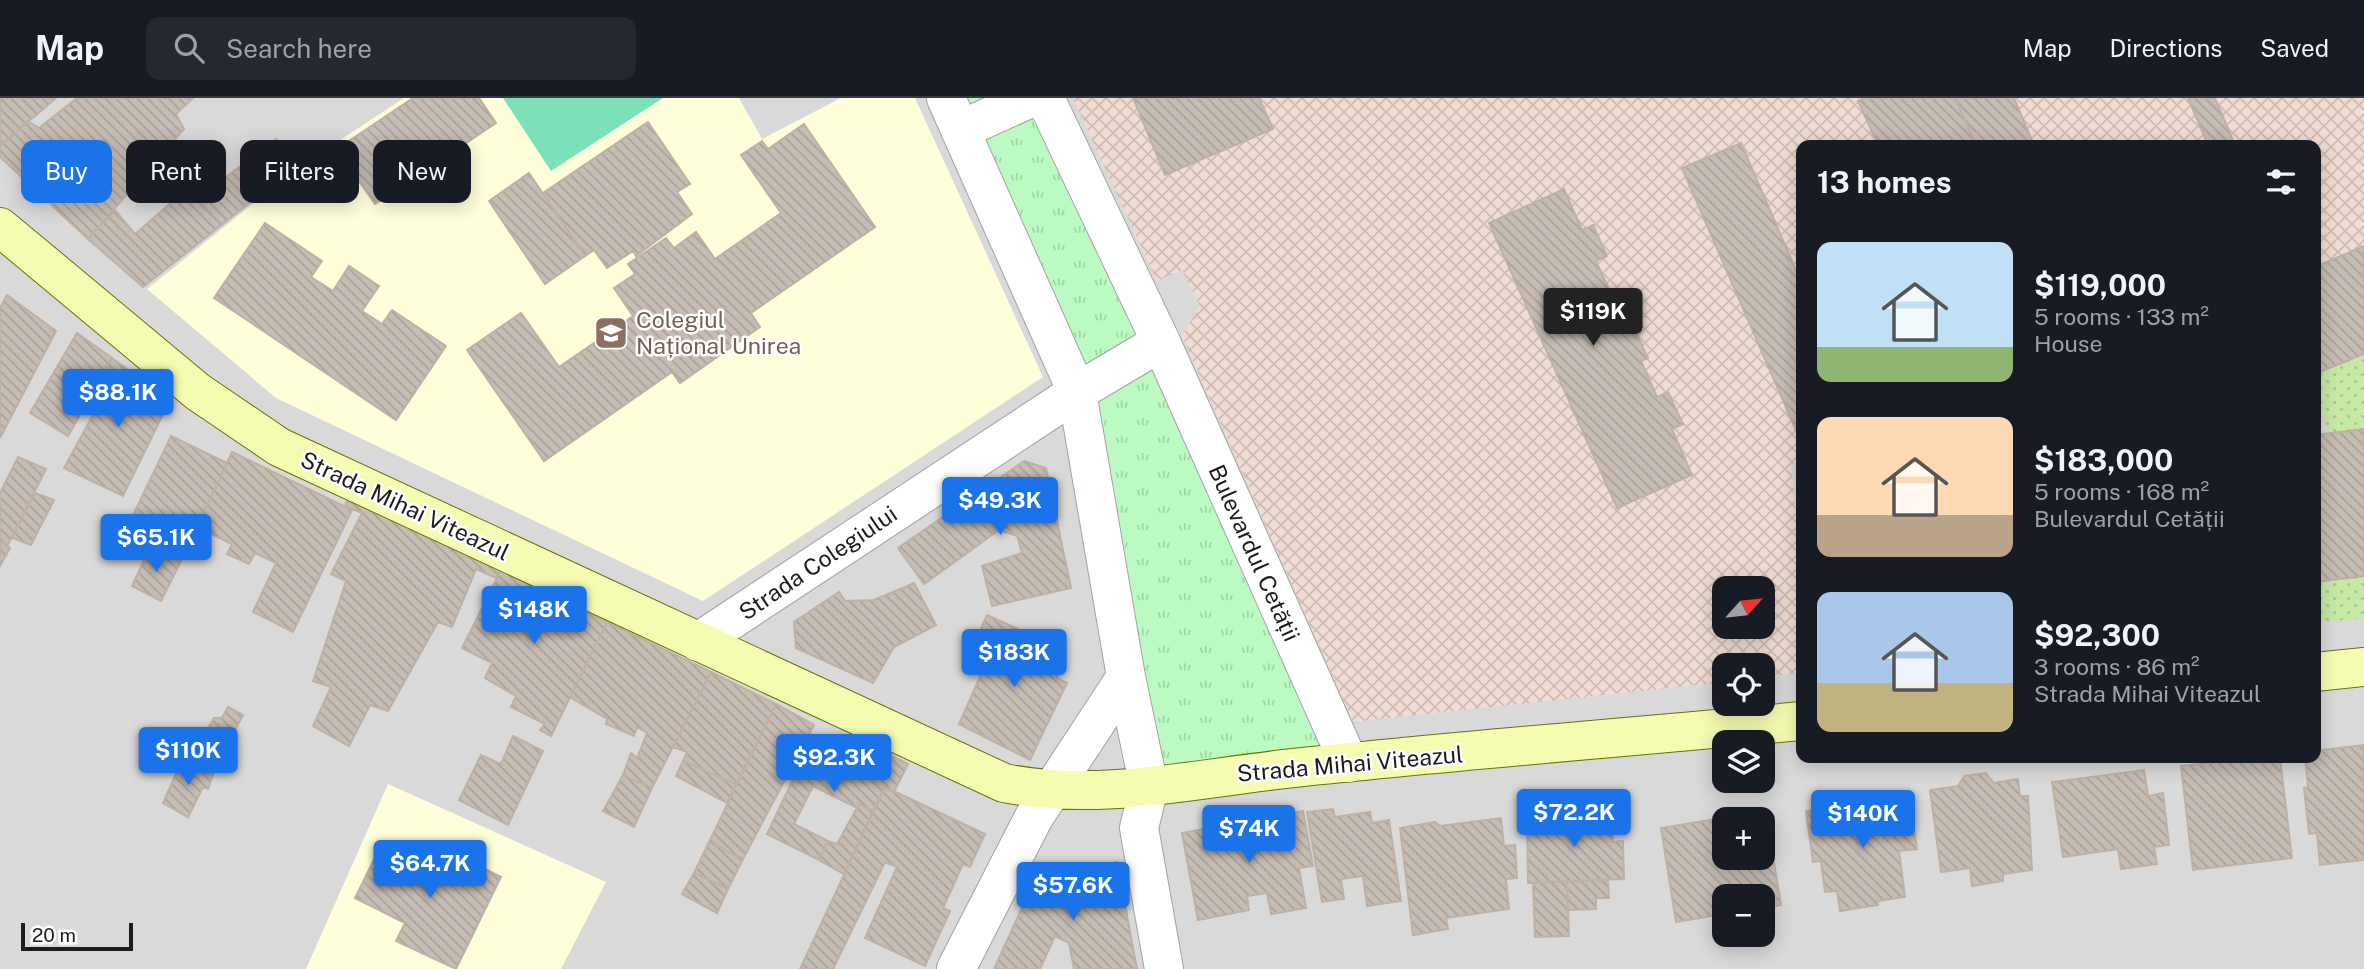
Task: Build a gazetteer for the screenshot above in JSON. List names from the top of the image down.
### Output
{
  "streets": {
    "main road": ["Strada Mihai Viteazul"],
    "street": ["Bulevardul Cetății", "Strada Colegiului"]
  },
  "crossings": [
    ["Strada Mihai Viteazul", "Bulevardul Cetății"],
    ["Strada Mihai Viteazul", "Strada Colegiului"]
  ],
  "places": {
    "school or university": ["Colegiul Național Unirea"]
  },
  "scale_bar": "20 m",
  "north": "top right",
  "page": {
    "header": "Map",
    "search": "Search here",
    "nav": ["Map", "Directions", "Saved"],
    "chip": [
      "Buy",
      "Rent",
      "Filters",
      "New"
    ],
    "heading": "13 homes",
    "list": [
      {
        "name": "$119,000",
        "note": "5 rooms · 133 m² · House"
      },
      {
        "name": "$183,000",
        "note": "5 rooms · 168 m² · Bulevardul Cetății"
      },
      {
        "name": "$92,300",
        "note": "3 rooms · 86 m² · Strada Mihai Viteazul"
      }
    ],
    "price": [
      "$119K",
      "$88.1K",
      "$49.3K",
      "$65.1K",
      "$148K",
      "$183K",
      "$110K",
      "$92.3K",
      "$72.2K",
      "$140K",
      "$74K",
      "$64.7K",
      "$57.6K"
    ],
    "map_buttons": ["+", "−"],
    "scale": "20 m"
  }
}
